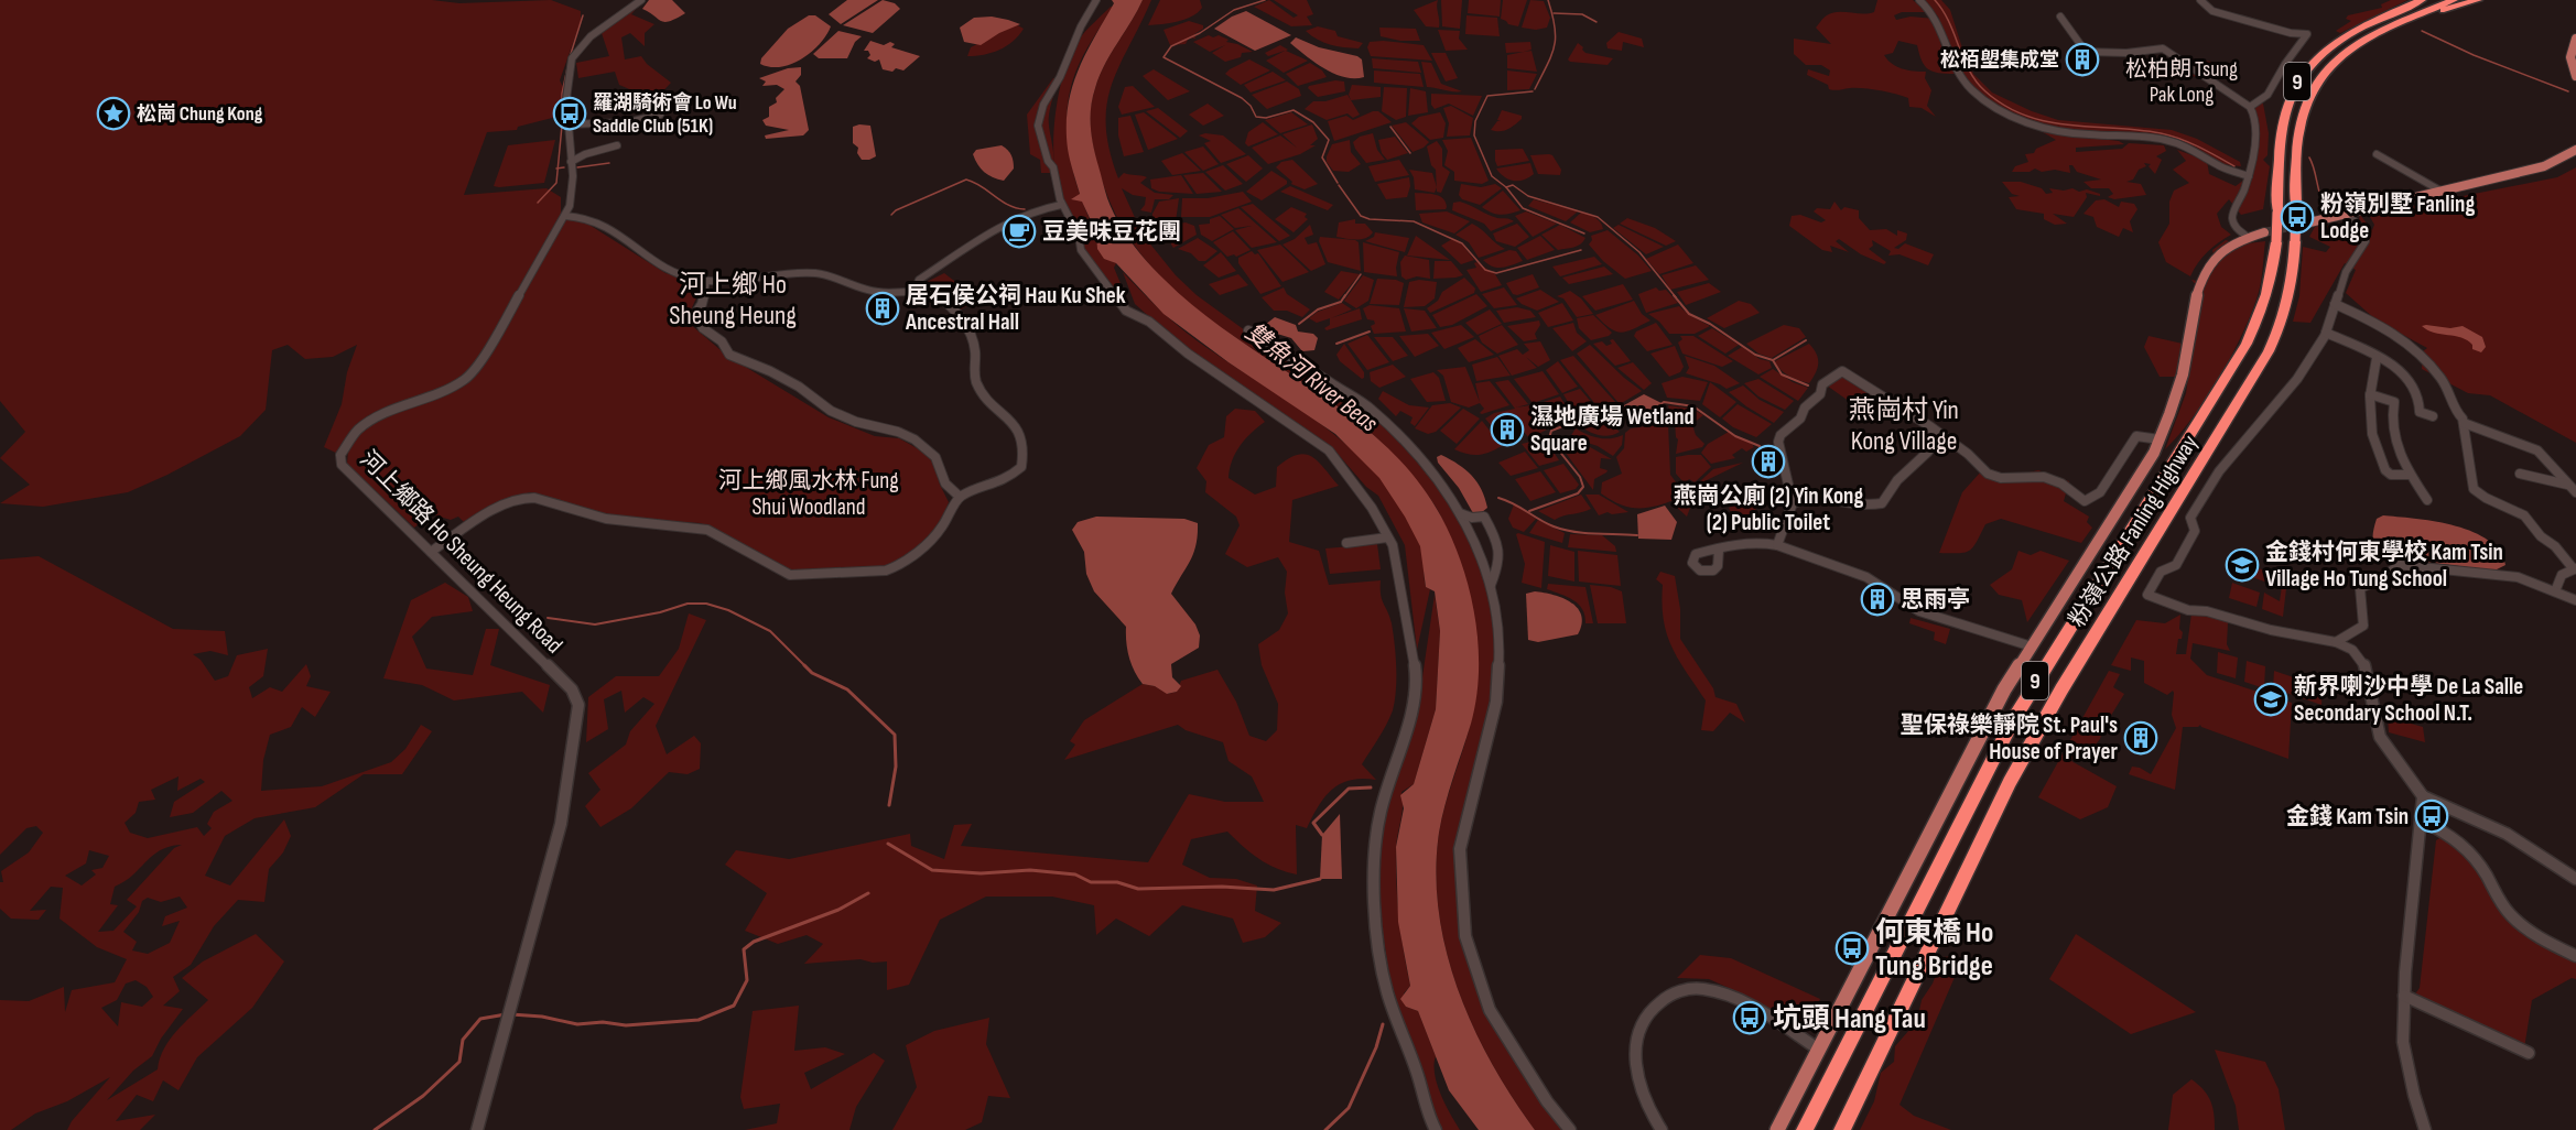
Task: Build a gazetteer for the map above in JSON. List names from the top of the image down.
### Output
{
  "streets": {
    "highway": ["9", "粉嶺公路 Fanling Highway"],
    "street": ["河上鄉路 Ho Sheung Heung Road"]
  },
  "districts": ["松柏朗 Tsung Pak Long", "河上鄉 Ho Sheung Heung", "燕崗村 Yin Kong Village"],
  "water": ["雙魚河 River Beas"],
  "parks": ["河上鄉風水林 Fung Shui Woodland"],
  "places": {
    "building": [
      "松栢塱集成堂",
      "居石侯公祠 Hau Ku Shek Ancestral Hall",
      "濕地廣場 Wetland Square",
      "燕崗公廁 (2) Yin Kong (2) Public Toilet",
      "思雨亭",
      "聖保祿樂靜院 St. Paul's House of Prayer"
    ],
    "place": ["松崗 Chung Kong"],
    "bus stop": [
      "羅湖騎術會 Lo Wu Saddle Club (51K)",
      "粉嶺別墅 Fanling Lodge",
      "金錢 Kam Tsin",
      "何東橋 Ho Tung Bridge",
      "坑頭 Hang Tau"
    ],
    "cafe": ["豆美味豆花團"],
    "school or university": ["金錢村何東學校 Kam Tsin Village Ho Tung School", "新界喇沙中學 De La Salle Secondary School N.T."]
  }
}
